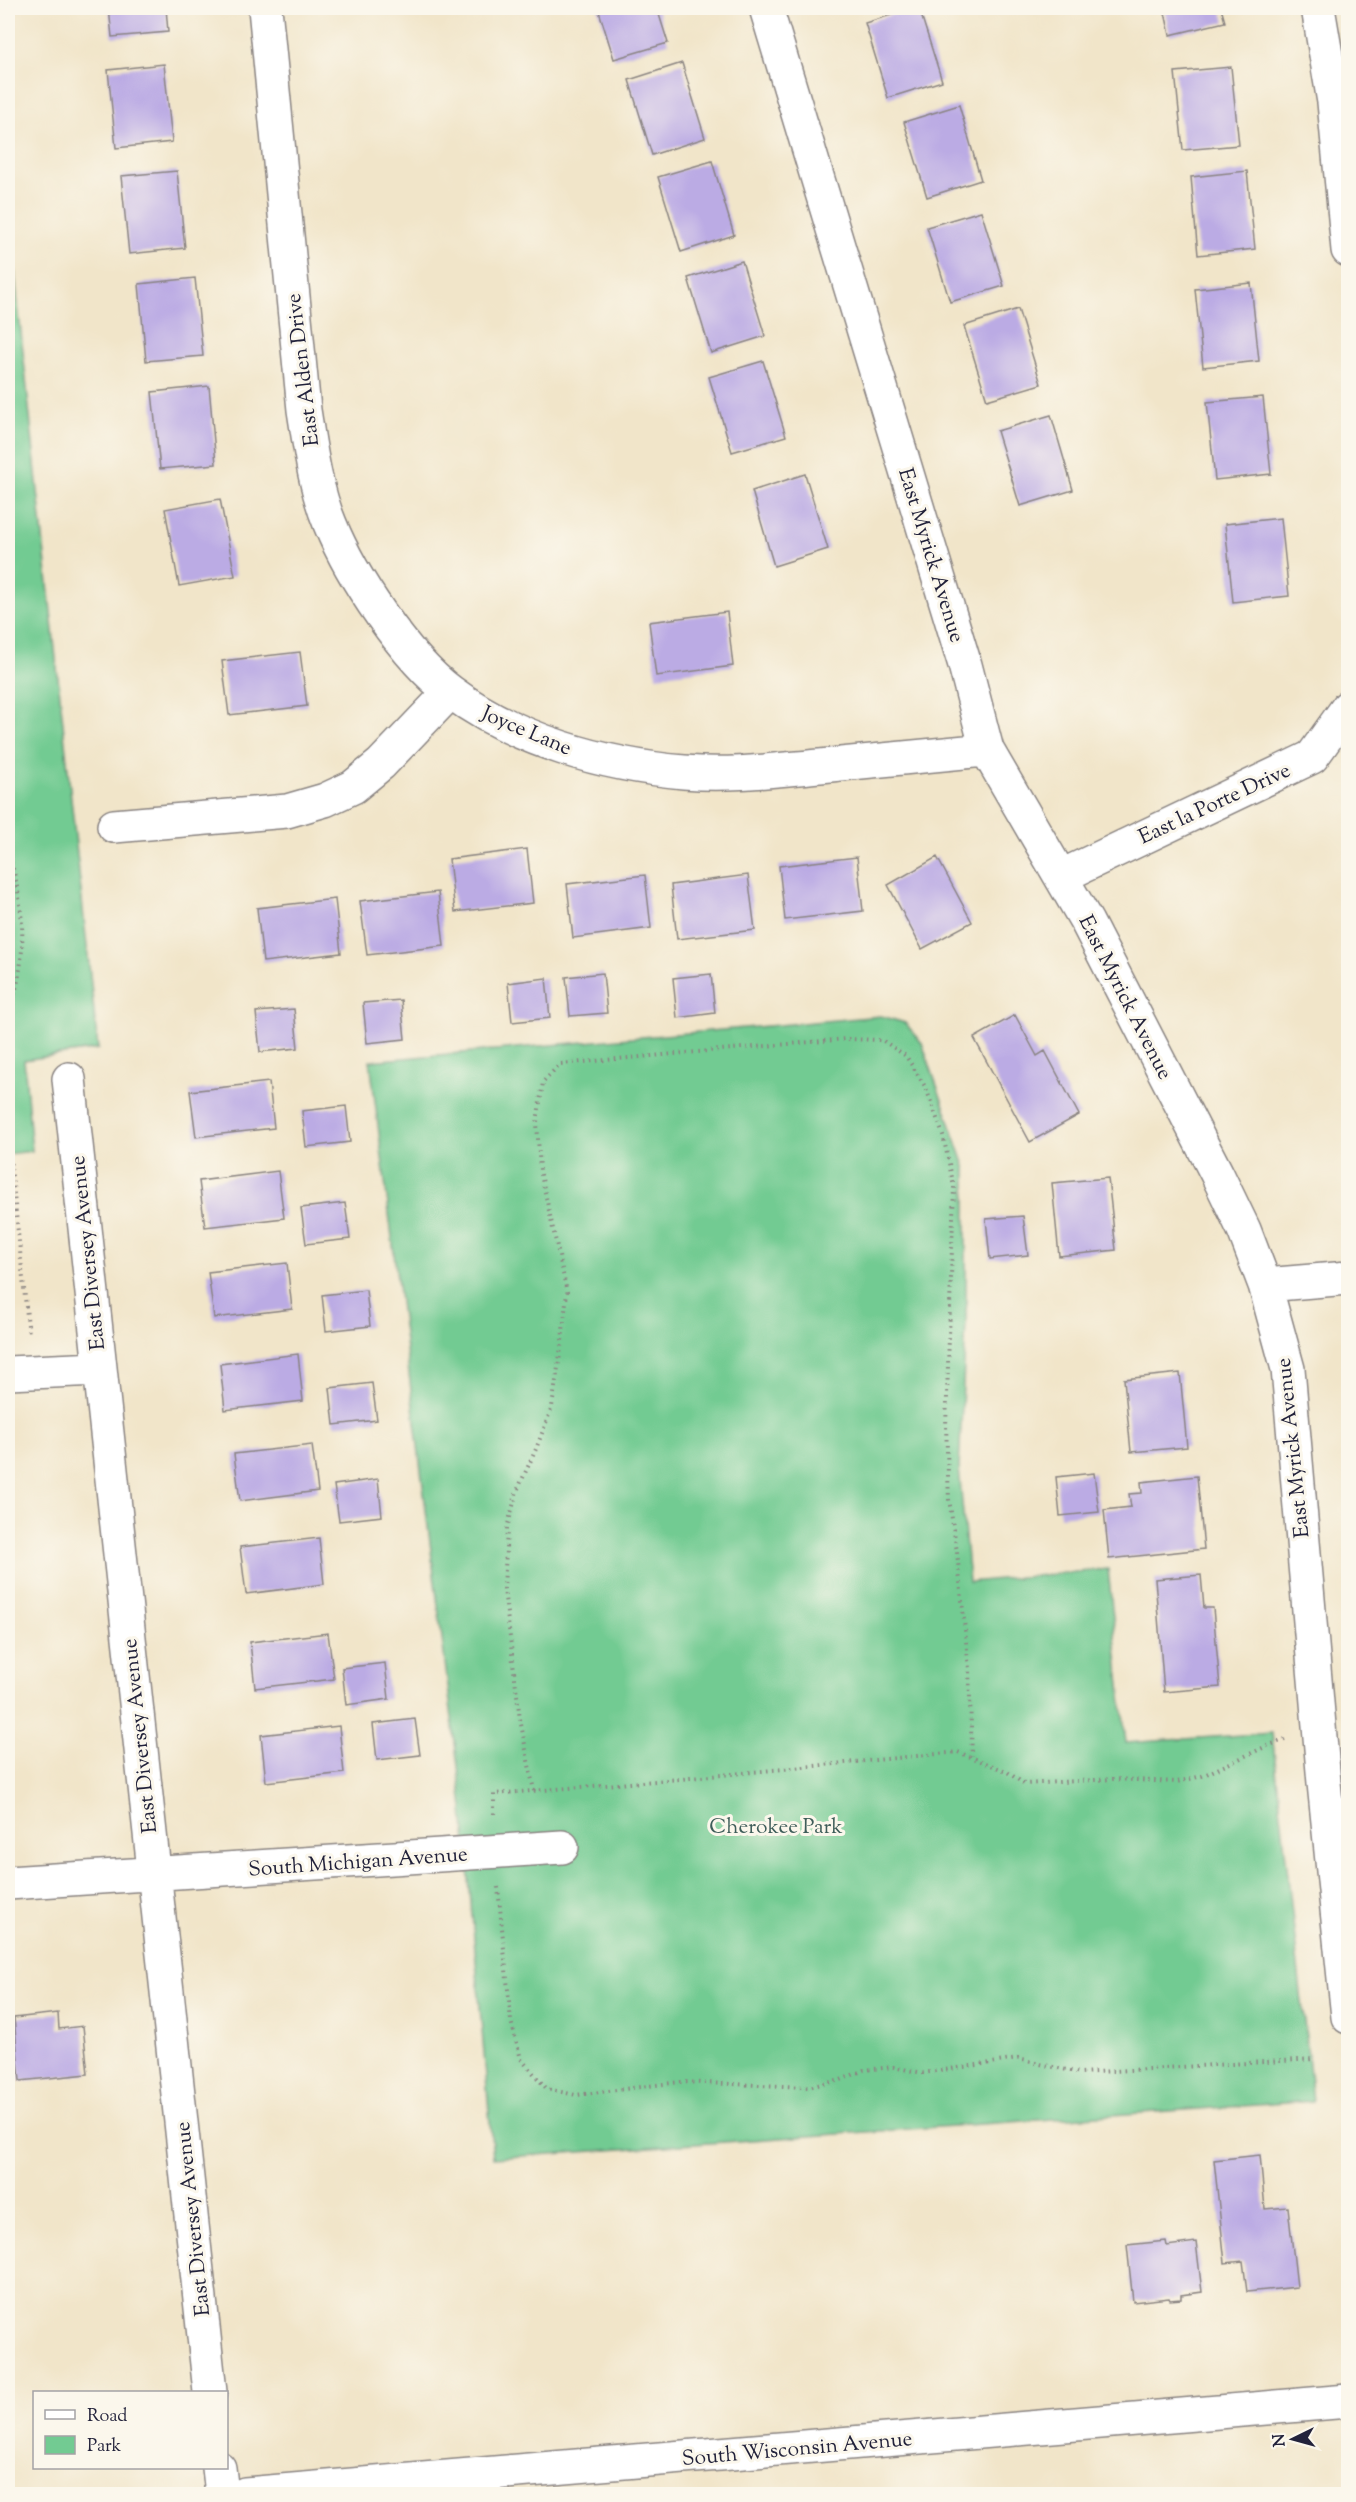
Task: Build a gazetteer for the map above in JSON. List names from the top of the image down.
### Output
{
  "streets": {
    "street": [
      "East Alden Drive",
      "East Myrick Avenue",
      "Joyce Lane",
      "East la Porte Drive",
      "East Diversey Avenue",
      "South Michigan Avenue",
      "South Wisconsin Avenue"
    ]
  },
  "crossings": [
    ["East Alden Drive", "Joyce Lane"],
    ["East Myrick Avenue", "Joyce Lane"],
    ["East Myrick Avenue", "East la Porte Drive"],
    ["East Diversey Avenue", "South Michigan Avenue"]
  ],
  "parks": ["Cherokee Park"],
  "legend": ["Road", "Park"],
  "north": "left"
}
